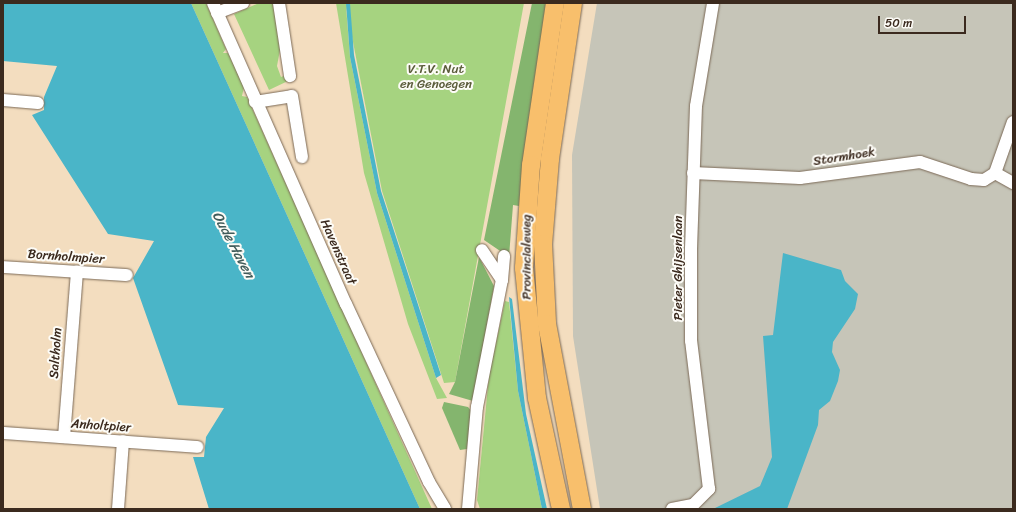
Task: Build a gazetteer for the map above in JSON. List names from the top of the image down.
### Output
{
  "streets": {
    "main road": ["Provincialeweg"],
    "street": [
      "Stormhoek",
      "Havenstraat",
      "Bornholmpier",
      "Pieter Ghijsenlaan",
      "Saltholm",
      "Anholtpier"
    ]
  },
  "crossings": [
    ["Stormhoek", "Pieter Ghijsenlaan"],
    ["Bornholmpier", "Saltholm"],
    ["Saltholm", "Anholtpier"]
  ],
  "water": ["Oude Haven"],
  "parks": ["V.T.V. Nut en Genoegen"],
  "scale_bar": "50 m"
}
